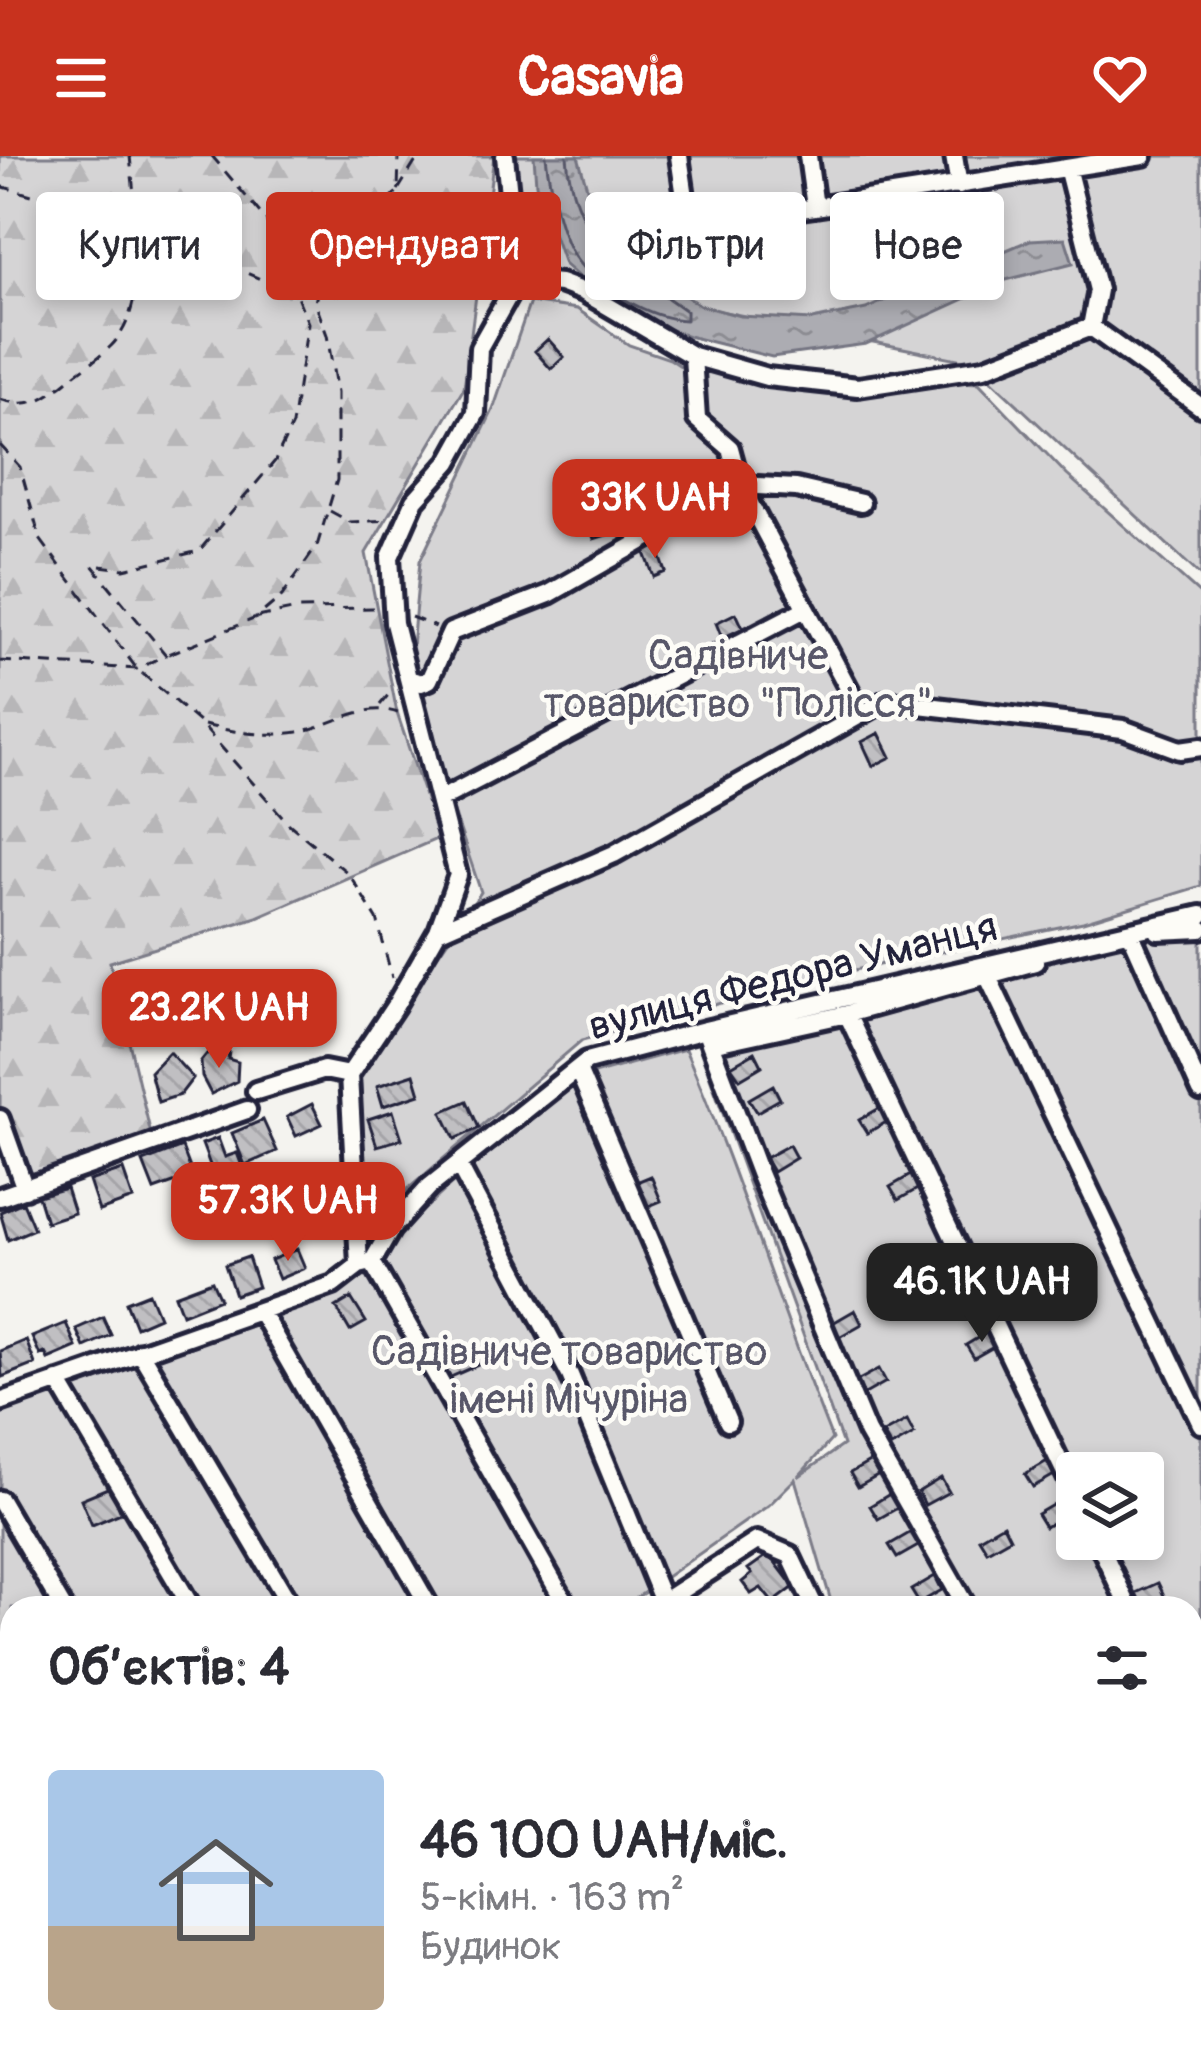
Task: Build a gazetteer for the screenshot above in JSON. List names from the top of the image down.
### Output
{
  "streets": {
    "street": ["вулиця Федора Уманця"]
  },
  "parks": ["Садівниче товариство \"Полісся\"", "Садівниче товариство імені Мічуріна"],
  "page": {
    "header": "Casavia",
    "chip": [
      "Купити",
      "Орендувати",
      "Фільтри",
      "Нове"
    ],
    "price": [
      "33K UAH",
      "23.2K UAH",
      "57.3K UAH",
      "46.1K UAH"
    ],
    "heading": "Об’єктів: 4",
    "list": [
      {
        "name": "46 100 UAH/міс.",
        "note": "5-кімн. · 163 m² · Будинок"
      }
    ]
  }
}
